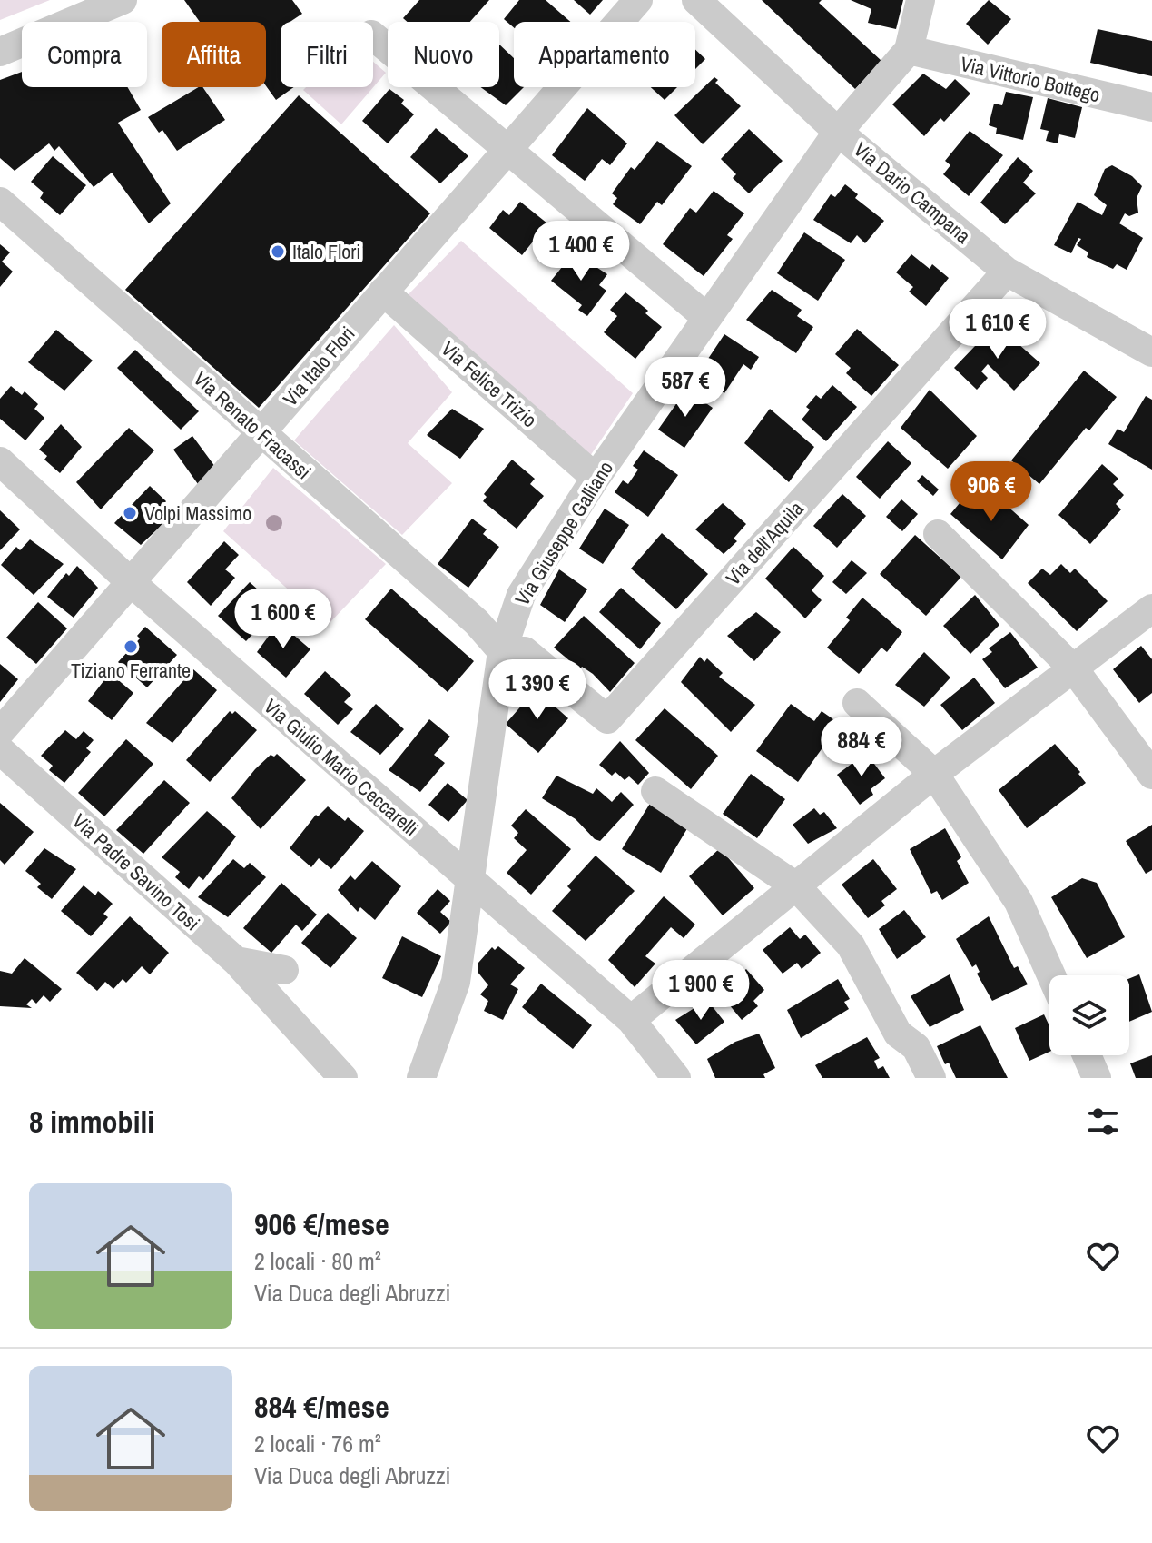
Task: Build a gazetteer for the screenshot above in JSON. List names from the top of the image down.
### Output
{
  "streets": {
    "street": [
      "Via Vittorio Bottego",
      "Via Dario Campana",
      "Via Italo Flori",
      "Via Felice Trizio",
      "Via Renato Fracassi",
      "Via Giuseppe Galliano",
      "Via dell'Aquila",
      "Via Giulio Mario Ceccarelli",
      "Via Padre Savino Tosi"
    ]
  },
  "crossings": [
    ["Via Vittorio Bottego", "Via Giuseppe Galliano"],
    ["Via Dario Campana", "Via Giuseppe Galliano"],
    ["Via Dario Campana", "Via dell'Aquila"],
    ["Via Italo Flori", "Via Felice Trizio"],
    ["Via Italo Flori", "Via Renato Fracassi"],
    ["Via Italo Flori", "Via Giulio Mario Ceccarelli"],
    ["Via Felice Trizio", "Via Giuseppe Galliano"],
    ["Via Renato Fracassi", "Via Giuseppe Galliano"],
    ["Via Renato Fracassi", "Via dell'Aquila"],
    ["Via Giuseppe Galliano", "Via dell'Aquila"],
    ["Via Giuseppe Galliano", "Via Giulio Mario Ceccarelli"]
  ],
  "places": ["Italo Flori", "Volpi Massimo", "Tiziano Ferrante"],
  "page": {
    "chip": [
      "Compra",
      "Affitta",
      "Filtri",
      "Nuovo",
      "Appartamento"
    ],
    "price": [
      "1 400 €",
      "1 610 €",
      "587 €",
      "906 €",
      "1 600 €",
      "1 390 €",
      "884 €",
      "1 900 €"
    ],
    "heading": "8 immobili",
    "list": [
      {
        "name": "906 €/mese",
        "note": "2 locali · 80 m² · Via Duca degli Abruzzi"
      },
      {
        "name": "884 €/mese",
        "note": "2 locali · 76 m² · Via Duca degli Abruzzi"
      }
    ]
  }
}
